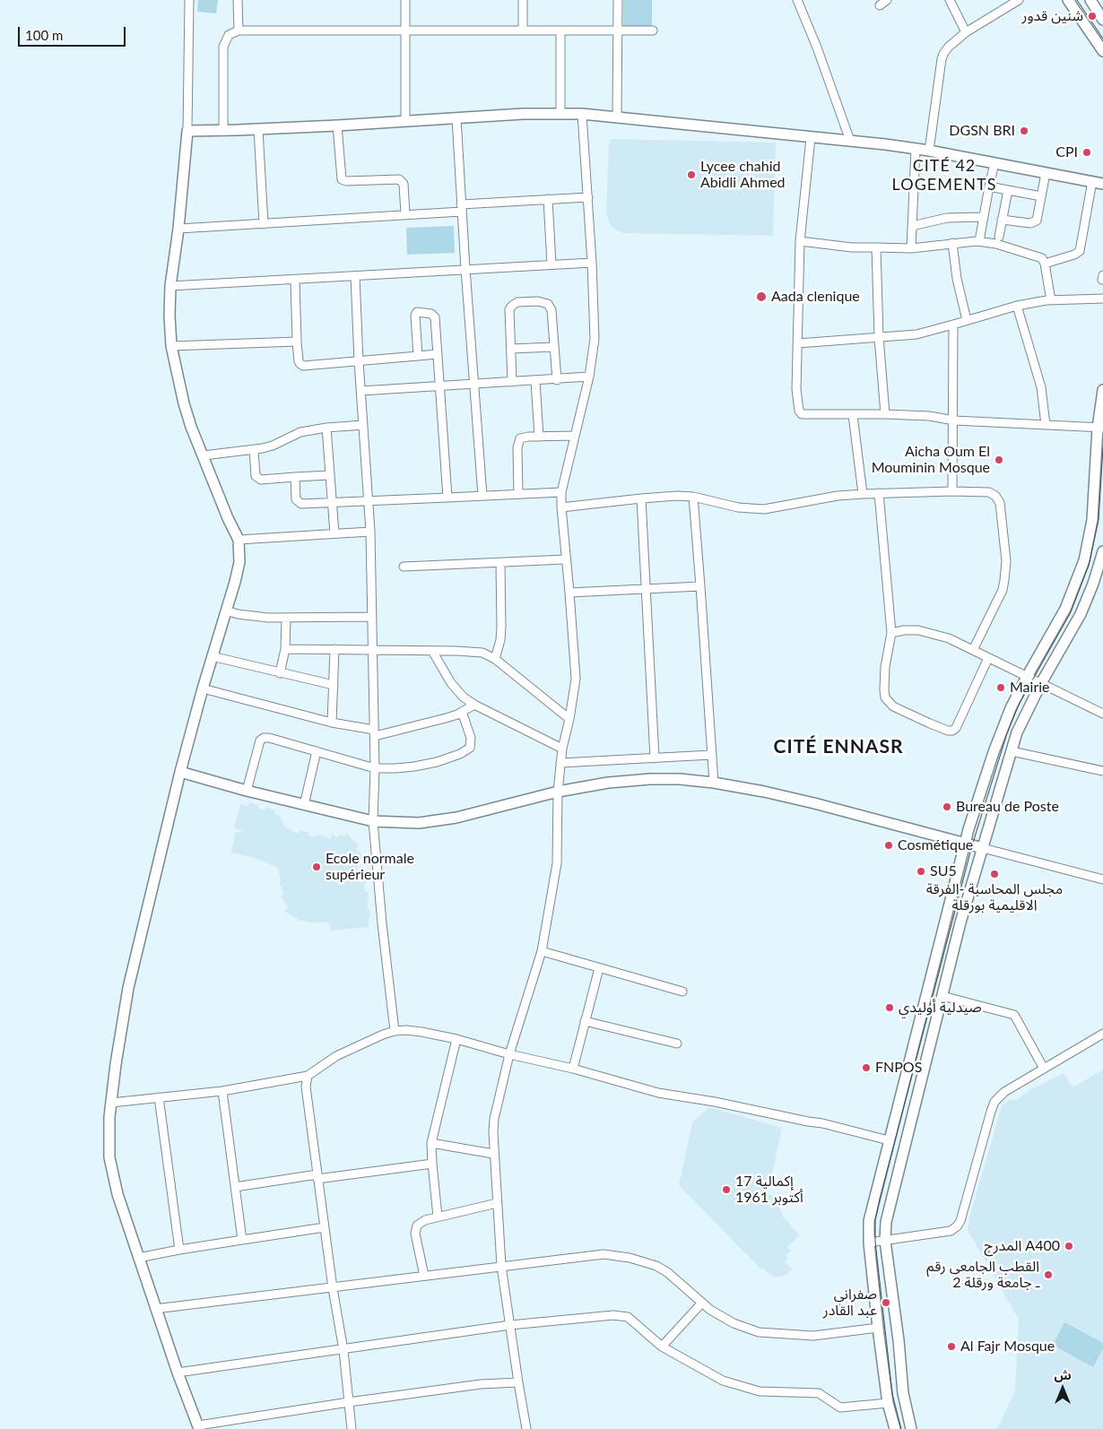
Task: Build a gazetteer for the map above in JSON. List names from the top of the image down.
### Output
{
  "districts": ["CITÉ 42 LOGEMENTS", "CITÉ ENNASR"],
  "places": [
    "شنين قدور",
    "DGSN BRI",
    "CPI",
    "Lycee chahid Abidli Ahmed",
    "Aada clenique",
    "Aicha Oum El Mouminin Mosque",
    "Mairie",
    "Bureau de Poste",
    "Cosmétique",
    "Ecole normale supérieur",
    "SU5",
    "مجلس المحاسبة -الفرقة الاقليمية بورقلة",
    "صيدلية أوليدي",
    "FNPOS",
    "إكمالية 17 أكتوبر 1961",
    "المدرج A400",
    "القطب الجامعي رقم 2 ـ جامعة ورقلة",
    "صفراني عبد القادر",
    "Al Fajr Mosque"
  ],
  "scale_bar": "100 m",
  "north": "top"
}
